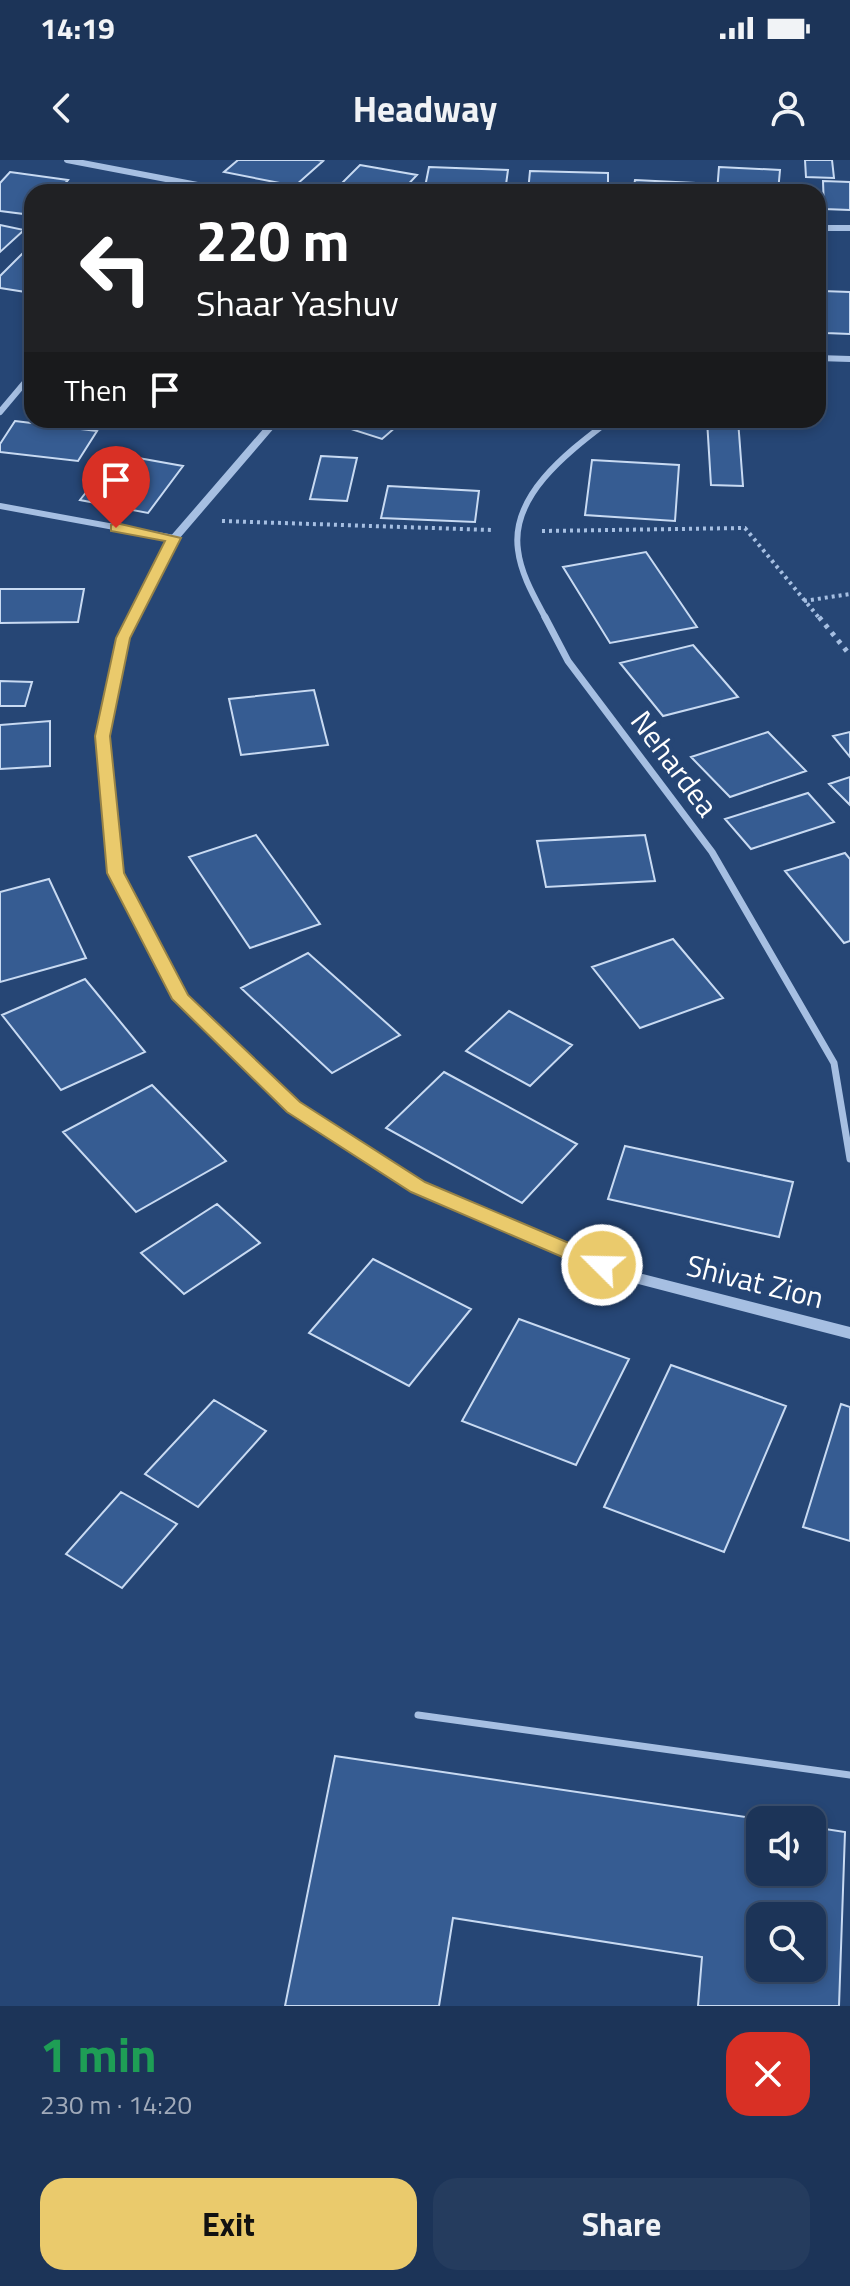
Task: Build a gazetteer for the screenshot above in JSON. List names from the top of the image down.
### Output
{
  "streets": {
    "street": ["Nehardea", "Shivat Zion"]
  },
  "page": {
    "status": "14:19",
    "header": "Headway",
    "turn": ["220 m", "Shaar Yashuv"],
    "then": "Then",
    "heading": ["1 min", "230 m · 14:20"],
    "buttons": ["Exit", "Share"]
  }
}
